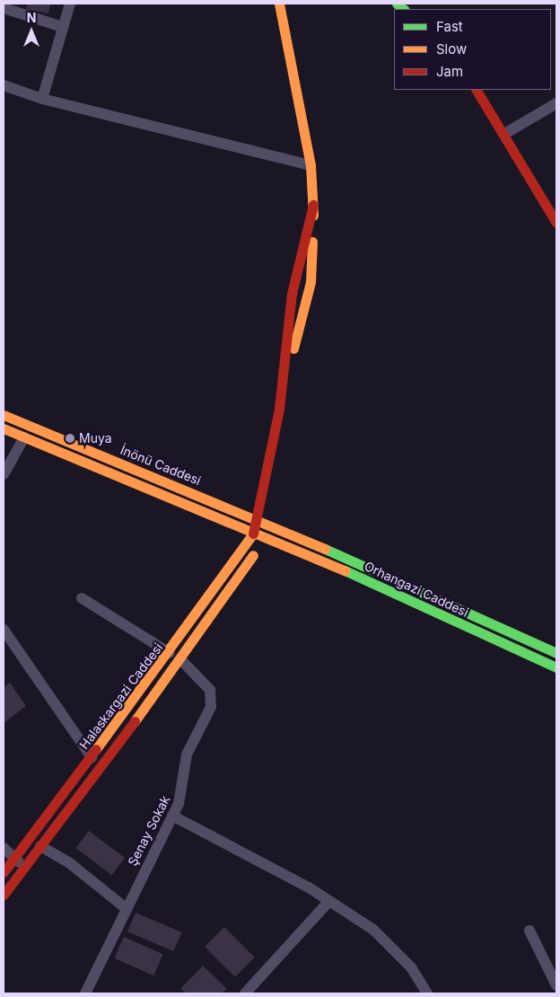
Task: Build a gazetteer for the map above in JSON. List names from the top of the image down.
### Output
{
  "streets": {
    "main road": ["İnönü Caddesi", "Orhangazi Caddesi", "Halaskargazi Caddesi"],
    "street": ["Şenay Sokak"]
  },
  "crossings": [
    ["İnönü Caddesi", "Orhangazi Caddesi"],
    ["Orhangazi Caddesi", "Halaskargazi Caddesi"]
  ],
  "places": ["Muya"],
  "legend": ["Fast", "Slow", "Jam"],
  "north": "top"
}
